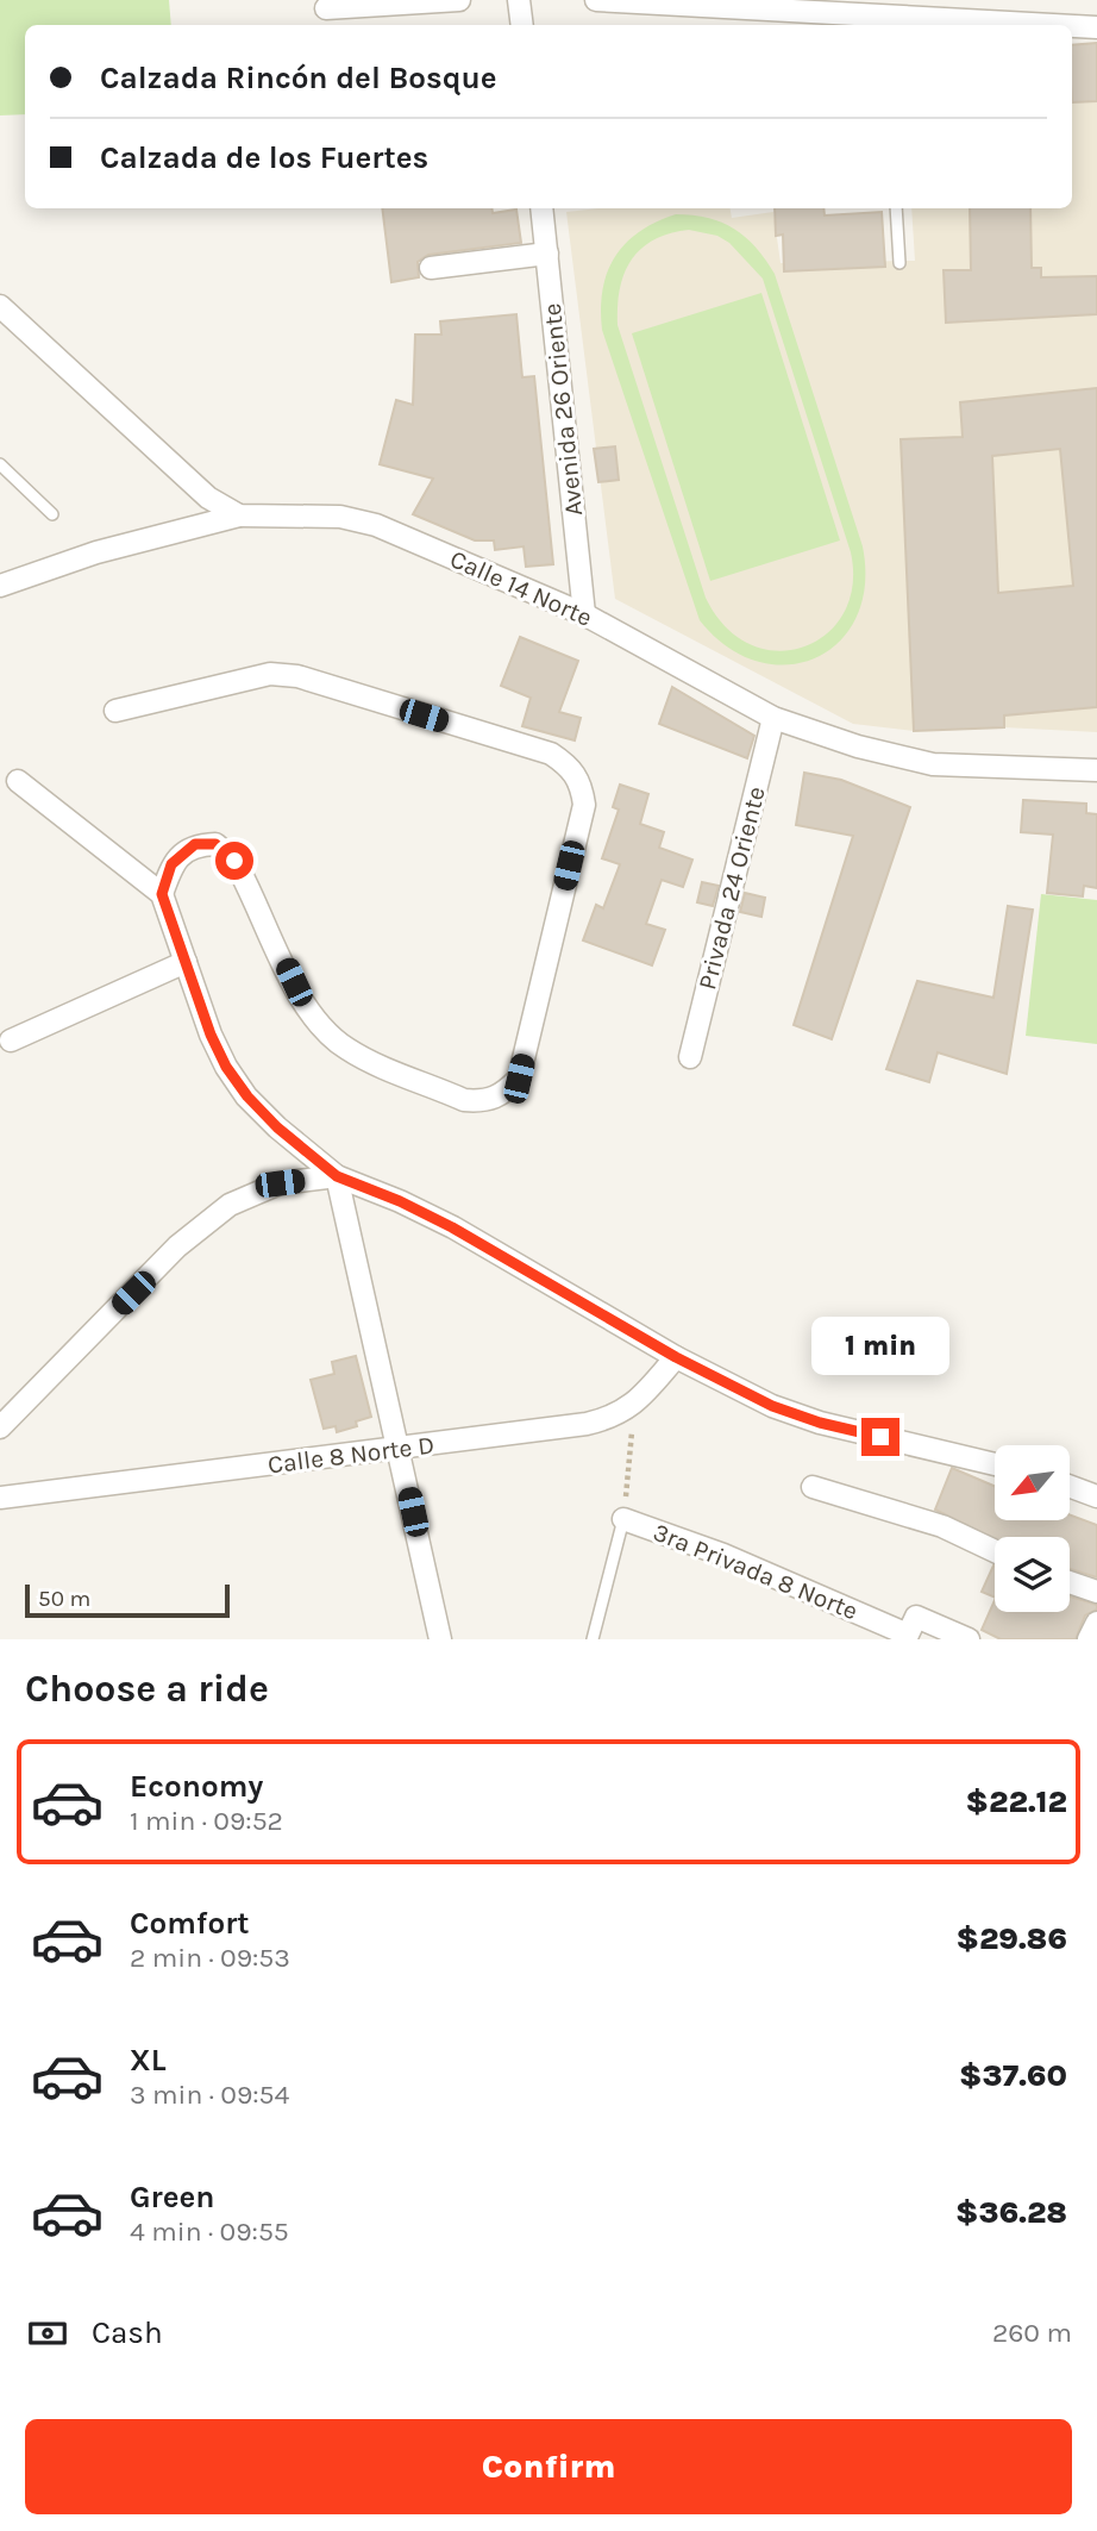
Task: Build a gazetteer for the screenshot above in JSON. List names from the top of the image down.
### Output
{
  "streets": {
    "street": [
      "Avenida 26 Oriente",
      "Calle 14 Norte",
      "Privada 24 Oriente",
      "Calle 8 Norte D",
      "3ra Privada 8 Norte"
    ]
  },
  "crossings": [
    ["Avenida 26 Oriente", "Calle 14 Norte"],
    ["Calle 14 Norte", "Privada 24 Oriente"]
  ],
  "scale_bar": "50 m",
  "north": "bottom left",
  "page": {
    "banner": ["Calzada Rincón del Bosque", "Calzada de los Fuertes"],
    "bubble": "1 min",
    "scale": "50 m",
    "heading": "Choose a ride",
    "list": [
      {
        "name": "Economy",
        "note": "1 min · 09:52",
        "value": "$22.12"
      },
      {
        "name": "Comfort",
        "note": "2 min · 09:53",
        "value": "$29.86"
      },
      {
        "name": "XL",
        "note": "3 min · 09:54",
        "value": "$37.60"
      },
      {
        "name": "Green",
        "note": "4 min · 09:55",
        "value": "$36.28"
      }
    ],
    "pay": ["Cash", "260 m"],
    "buttons": "Confirm"
  }
}
